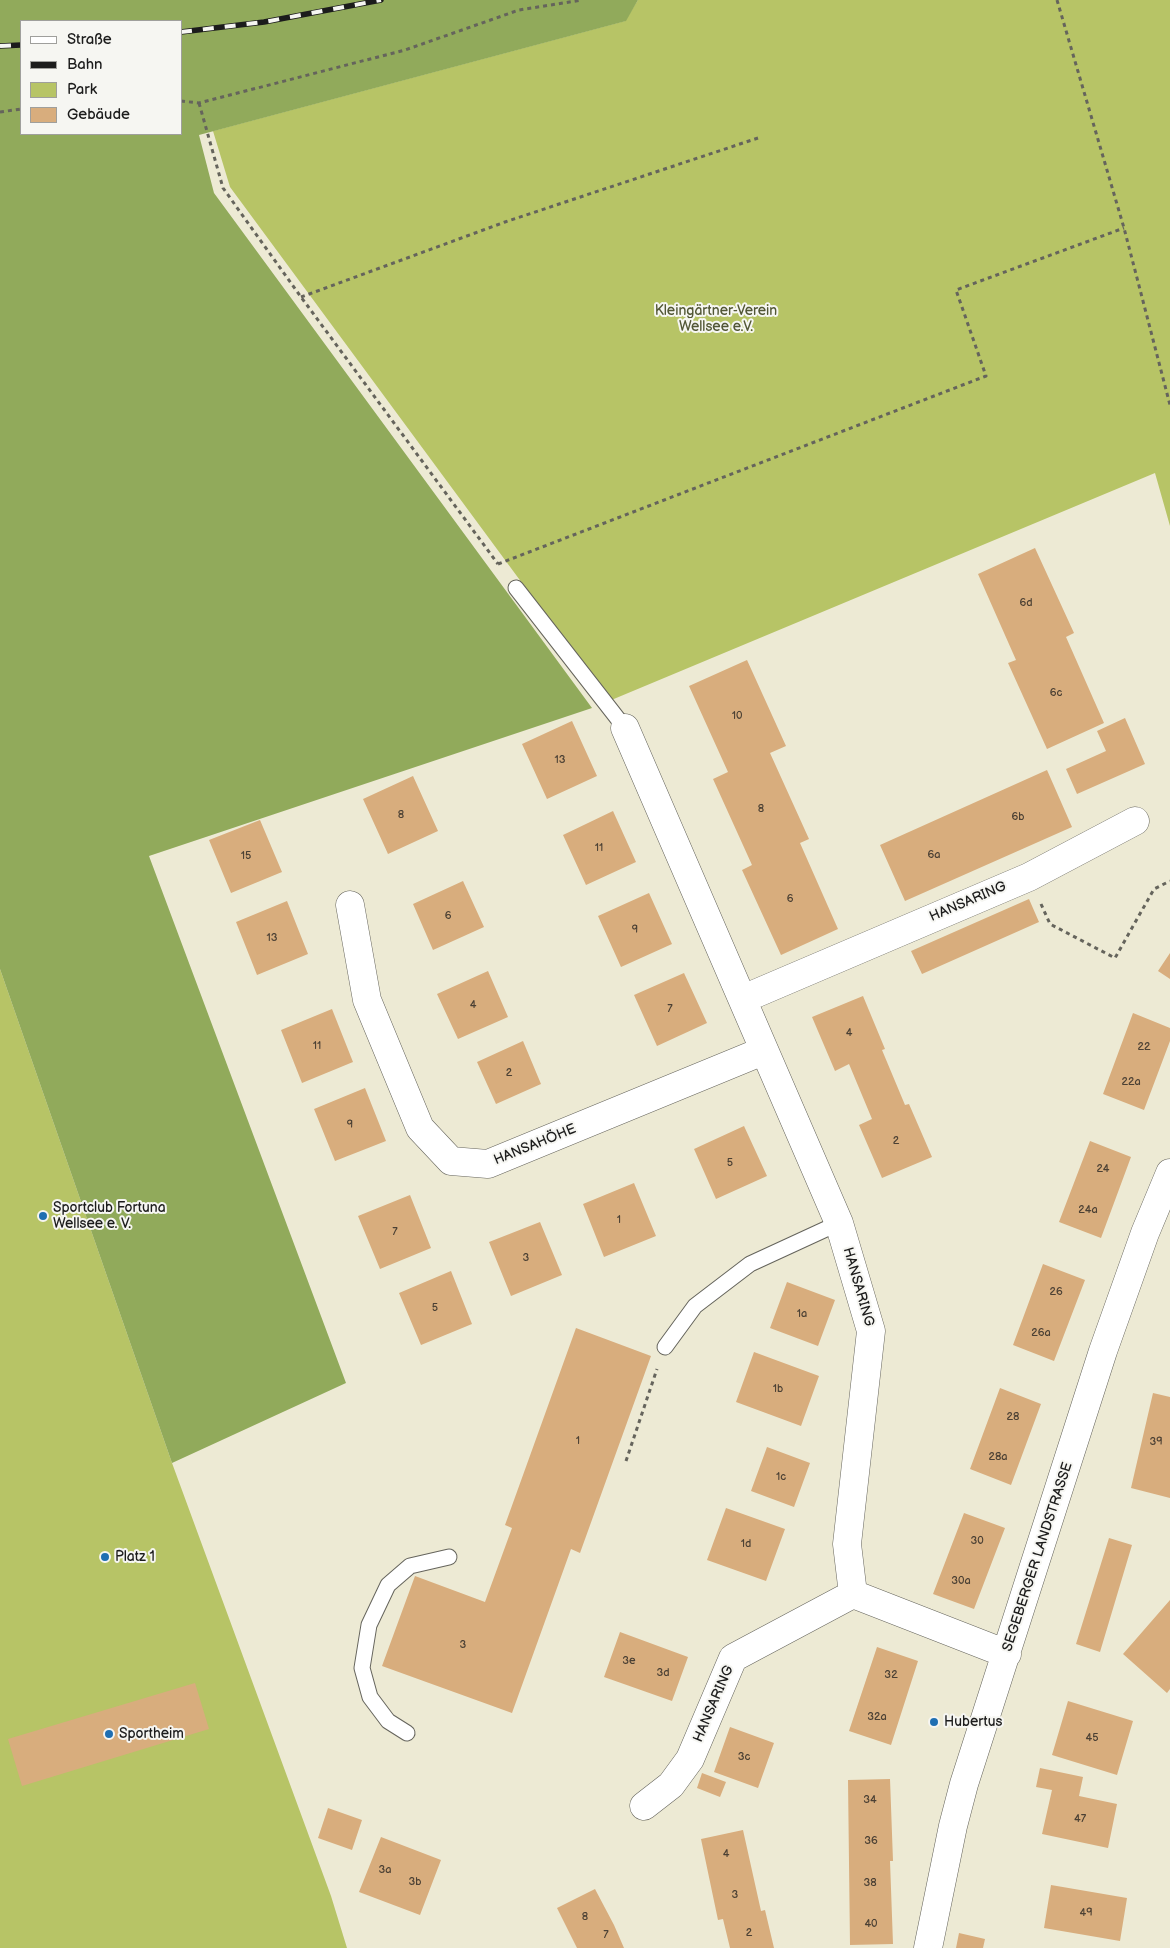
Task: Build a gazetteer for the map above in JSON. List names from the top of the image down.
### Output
{
  "streets": {
    "street": ["HANSARING", "HANSAHÖHE", "SEGEBERGER LANDSTRASSE"]
  },
  "crossings": [
    ["HANSARING", "HANSAHÖHE"]
  ],
  "parks": ["Kleingärtner-Verein Wellsee e.V."],
  "places": [
    "Sportclub Fortuna Wellsee e. V.",
    "Platz 1",
    "Hubertus",
    "Sportheim"
  ],
  "house_numbers": [
    "6d",
    "6c",
    "10",
    "13",
    "8",
    "8",
    "6b",
    "11",
    "6a",
    "15",
    "6",
    "6",
    "9",
    "13",
    "4",
    "7",
    "4",
    "11",
    "22",
    "2",
    "22a",
    "9",
    "2",
    "5",
    "24",
    "24a",
    "1",
    "7",
    "3",
    "26",
    "5",
    "1a",
    "26a",
    "1b",
    "28",
    "1",
    "39",
    "28a",
    "1c",
    "30",
    "1d",
    "30a",
    "3",
    "3e",
    "3d",
    "32",
    "32a",
    "45",
    "3c",
    "34",
    "47",
    "36",
    "4",
    "3a",
    "3b",
    "38",
    "3",
    "49",
    "8",
    "40",
    "2",
    "7"
  ],
  "legend": [
    "Straße",
    "Bahn",
    "Park",
    "Gebäude"
  ]
}
